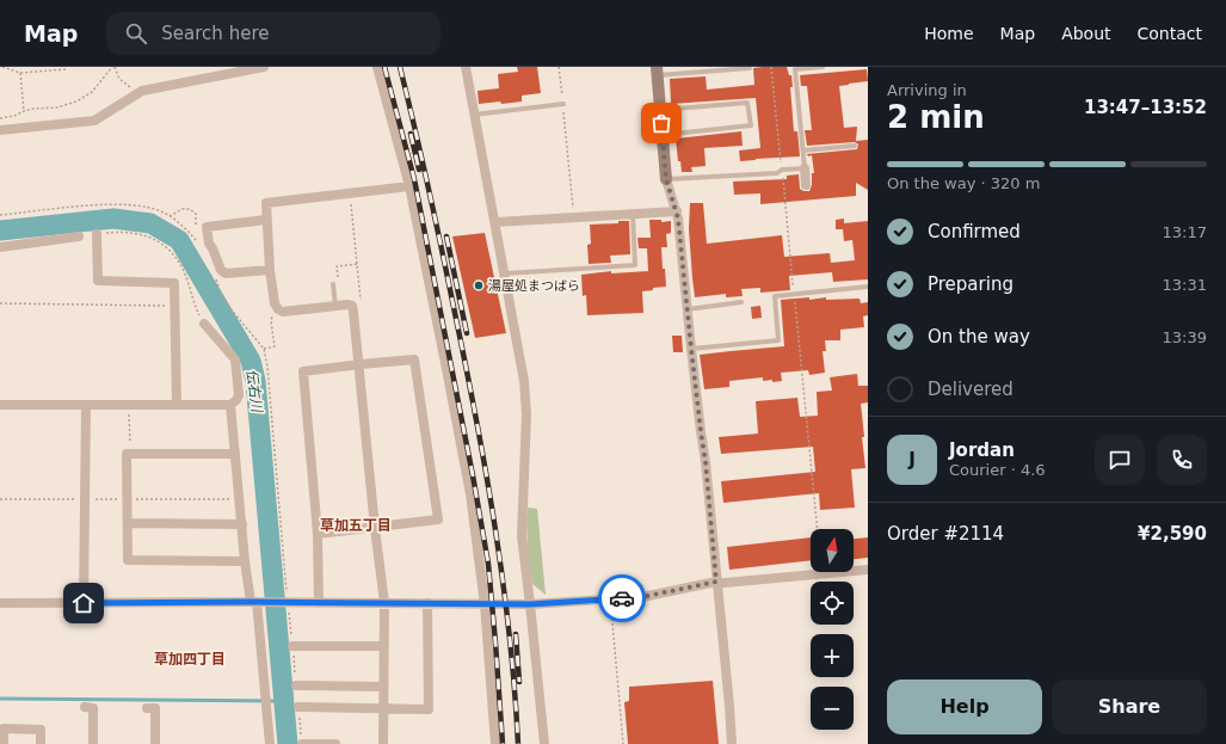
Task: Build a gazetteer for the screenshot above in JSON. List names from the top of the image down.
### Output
{
  "districts": ["草加五丁目", "草加四丁目"],
  "water": ["伝右川"],
  "places": ["湯屋処まつばら"],
  "north": "top",
  "page": {
    "header": "Map",
    "search": "Search here",
    "nav": [
      "Home",
      "Map",
      "About",
      "Contact"
    ],
    "heading": ["2 min", "Arriving in", "13:47–13:52"],
    "panel": [
      "Jordan",
      "Courier · 4.6",
      "Order #2114",
      "¥2,590"
    ],
    "bar": "On the way · 320 m",
    "list": [
      ["Confirmed", "13:17"],
      ["Preparing", "13:31"],
      ["On the way", "13:39"],
      "Delivered"
    ],
    "round": "J",
    "map_buttons": ["+", "−"],
    "buttons": ["Help", "Share"]
  }
}
